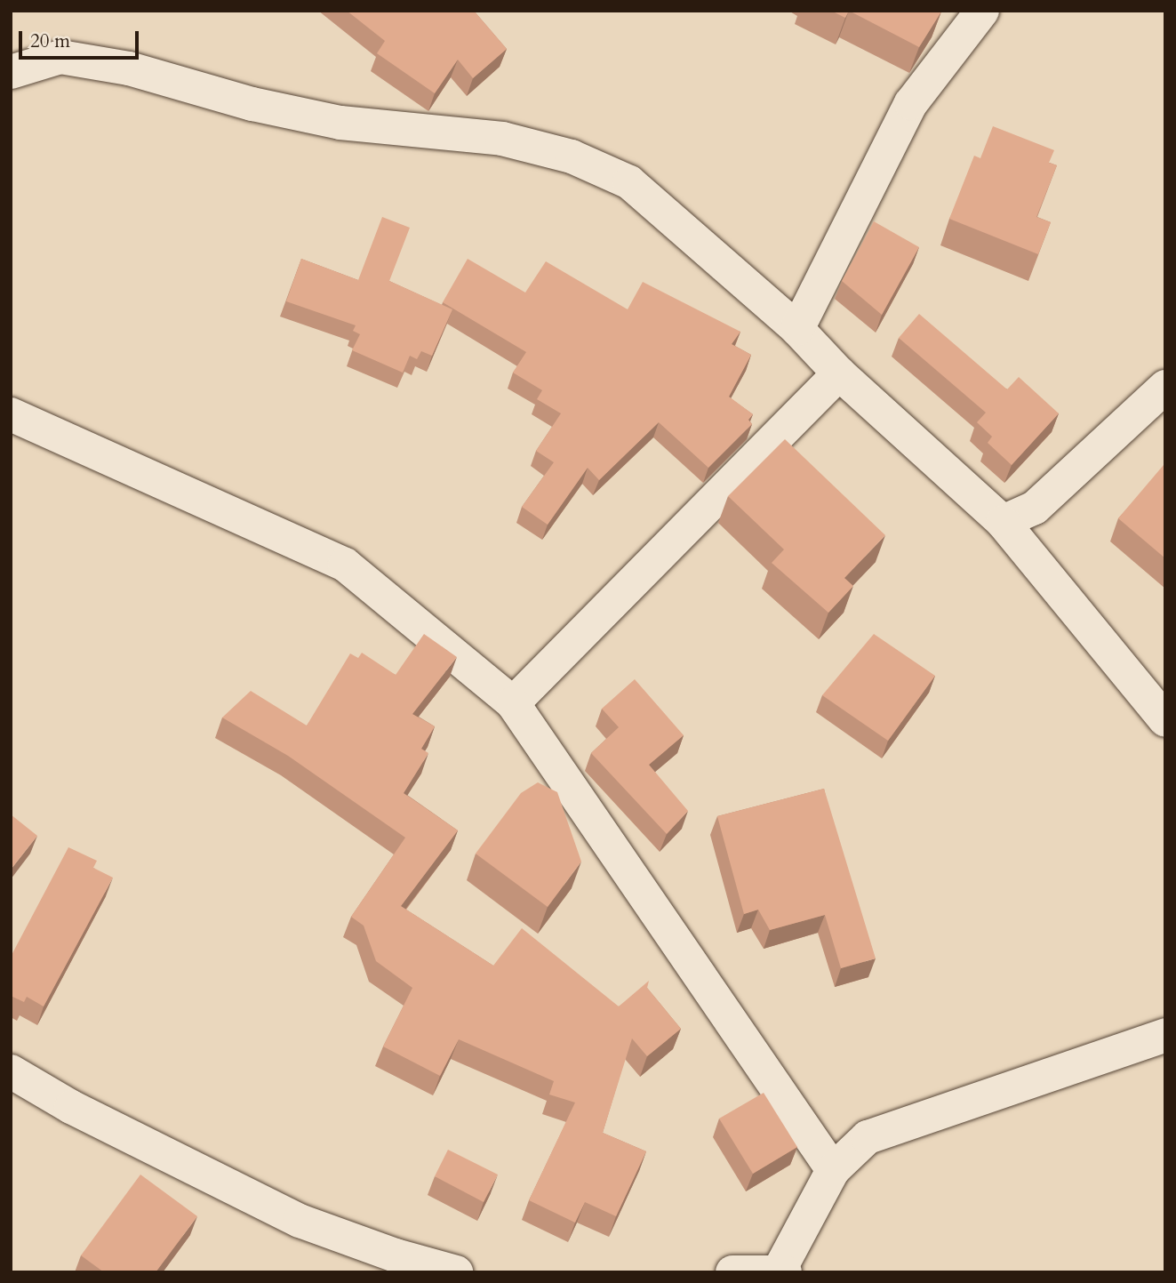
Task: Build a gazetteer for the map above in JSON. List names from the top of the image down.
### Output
{
  "scale_bar": "20 m"
}
